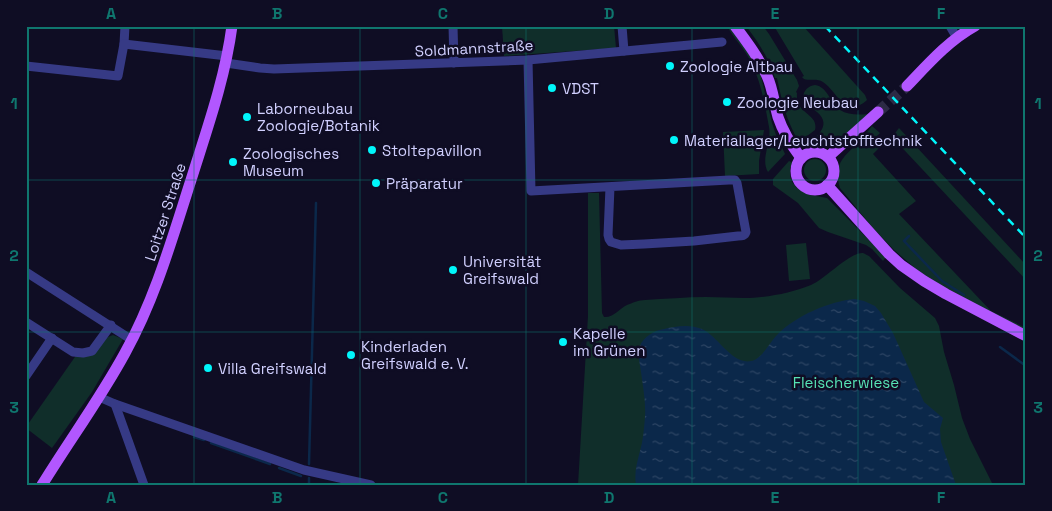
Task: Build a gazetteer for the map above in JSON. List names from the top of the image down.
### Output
{
  "streets": {
    "main road": ["Loitzer Straße"],
    "street": ["Soldmannstraße"]
  },
  "crossings": [
    ["Soldmannstraße", "Loitzer Straße"]
  ],
  "parks": ["Fleischerwiese"],
  "places": [
    "Zoologie Altbau",
    "VDST",
    "Zoologie Neubau",
    "Laborneubau Zoologie/Botanik",
    "Materiallager/Leuchtstofftechnik",
    "Stoltepavillon",
    "Zoologisches Museum",
    "Präparatur",
    "Universität Greifswald",
    "Kapelle im Grünen",
    "Kinderladen Greifswald e. V.",
    "Villa Greifswald"
  ],
  "grid": {
    "columns": [
      "A",
      "B",
      "C",
      "D",
      "E",
      "F"
    ],
    "rows": ["1", "2", "3"]
  }
}
